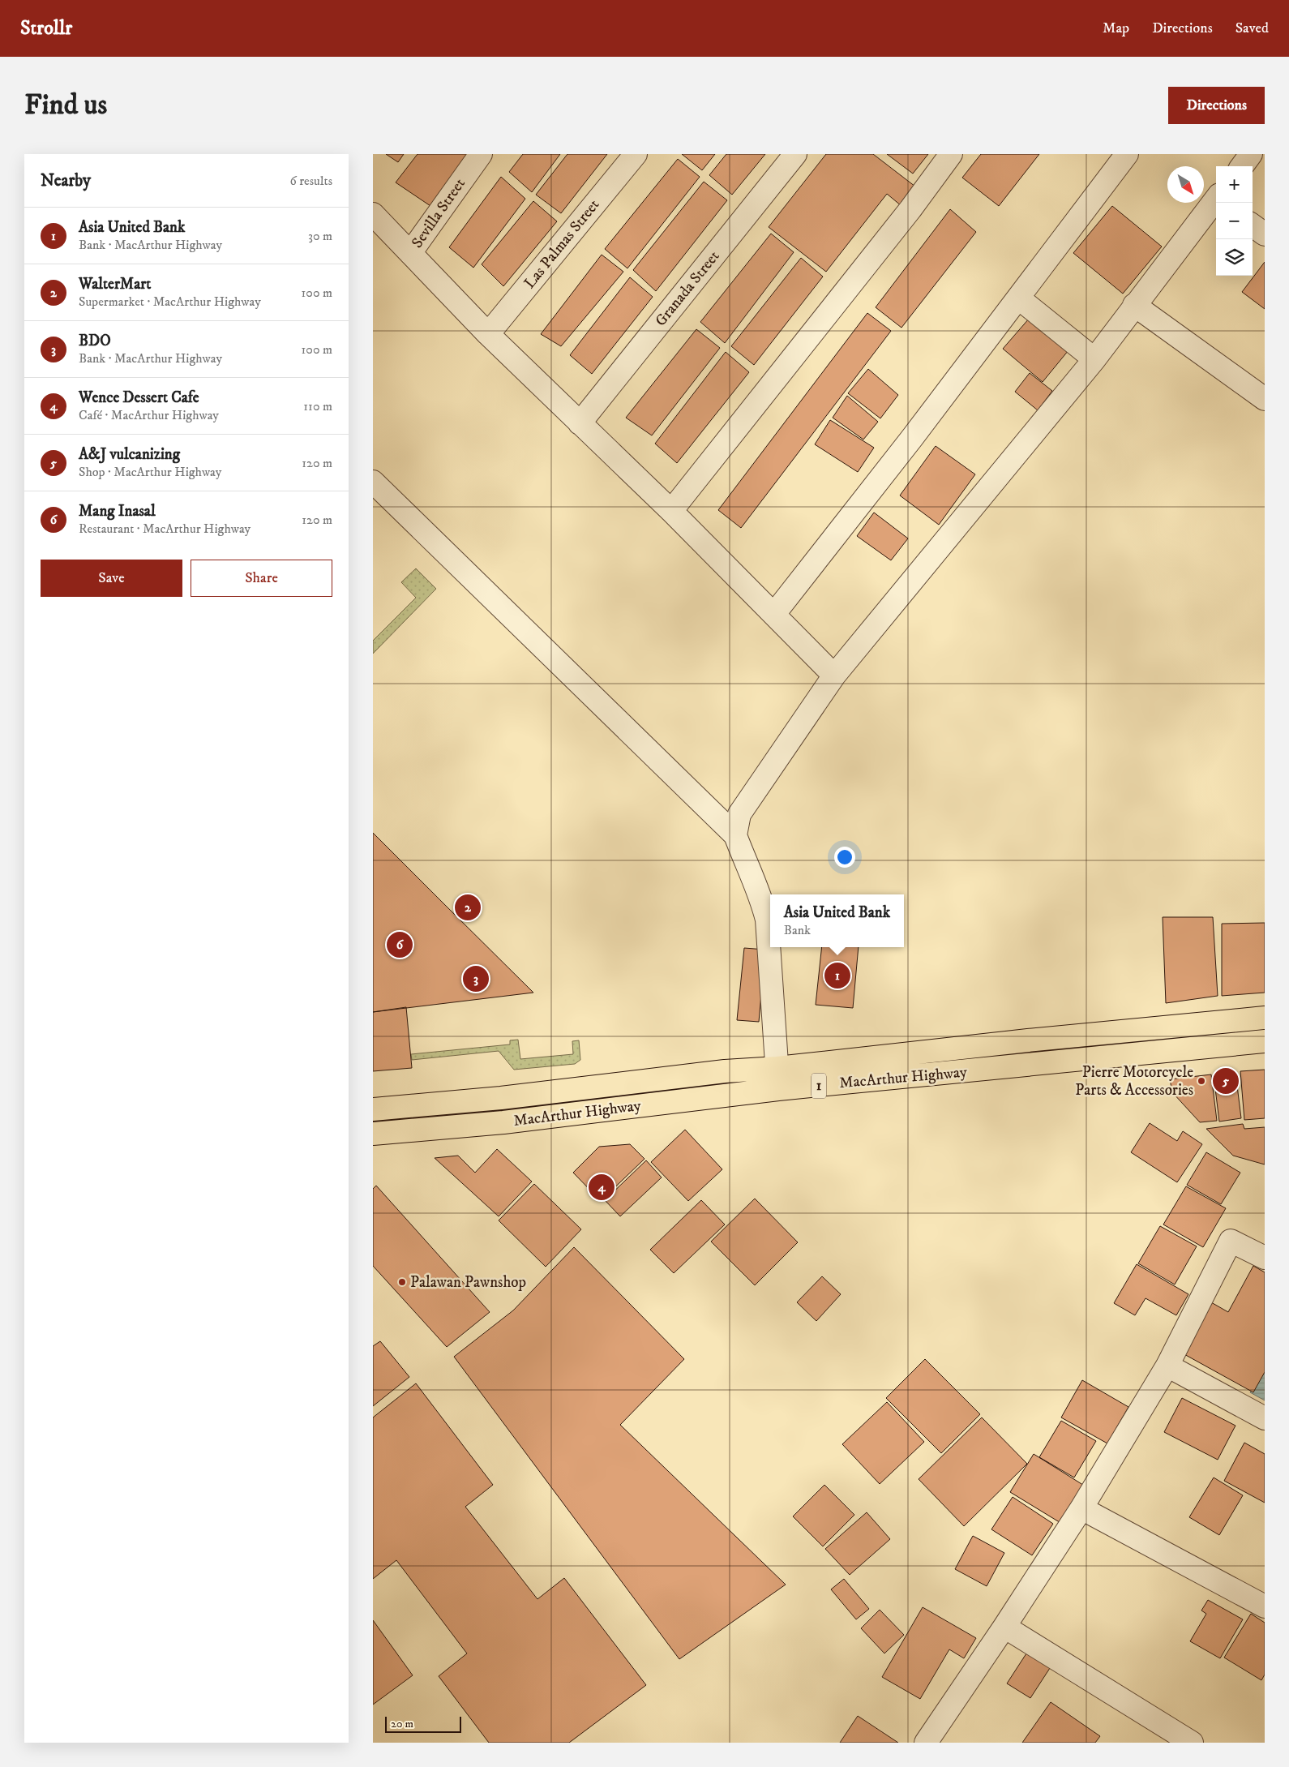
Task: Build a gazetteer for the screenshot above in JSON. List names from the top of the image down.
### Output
{
  "streets": {
    "highway": ["MacArthur Highway", "1"],
    "street": ["Sevilla Street", "Las Palmas Street", "Granada Street"]
  },
  "places": ["Pierre Motorcycle Parts & Accessories", "Palawan Pawnshop"],
  "scale_bar": "20 m",
  "north": "bottom right",
  "page": {
    "header": "Strollr",
    "nav": ["Map", "Directions", "Saved"],
    "buttons": [
      "Directions",
      ["Save", "Share"]
    ],
    "title": "Find us",
    "heading": ["Nearby", "6 results"],
    "map_buttons": ["+", "−"],
    "list": [
      {
        "mark": "1",
        "name": "Asia United Bank",
        "note": "Bank · MacArthur Highway",
        "value": "30 m"
      },
      {
        "mark": "2",
        "name": "WalterMart",
        "note": "Supermarket · MacArthur Highway",
        "value": "100 m"
      },
      {
        "mark": "3",
        "name": "BDO",
        "note": "Bank · MacArthur Highway",
        "value": "100 m"
      },
      {
        "mark": "4",
        "name": "Wence Dessert Cafe",
        "note": "Café · MacArthur Highway",
        "value": "110 m"
      },
      {
        "mark": "5",
        "name": "A&J vulcanizing",
        "note": "Shop · MacArthur Highway",
        "value": "120 m"
      },
      {
        "mark": "6",
        "name": "Mang Inasal",
        "note": "Restaurant · MacArthur Highway",
        "value": "120 m"
      }
    ],
    "pins": [
      "2",
      "6",
      "1",
      "3",
      "5",
      "4"
    ],
    "popup": ["Asia United Bank", "Bank"],
    "scale": "20 m"
  }
}
